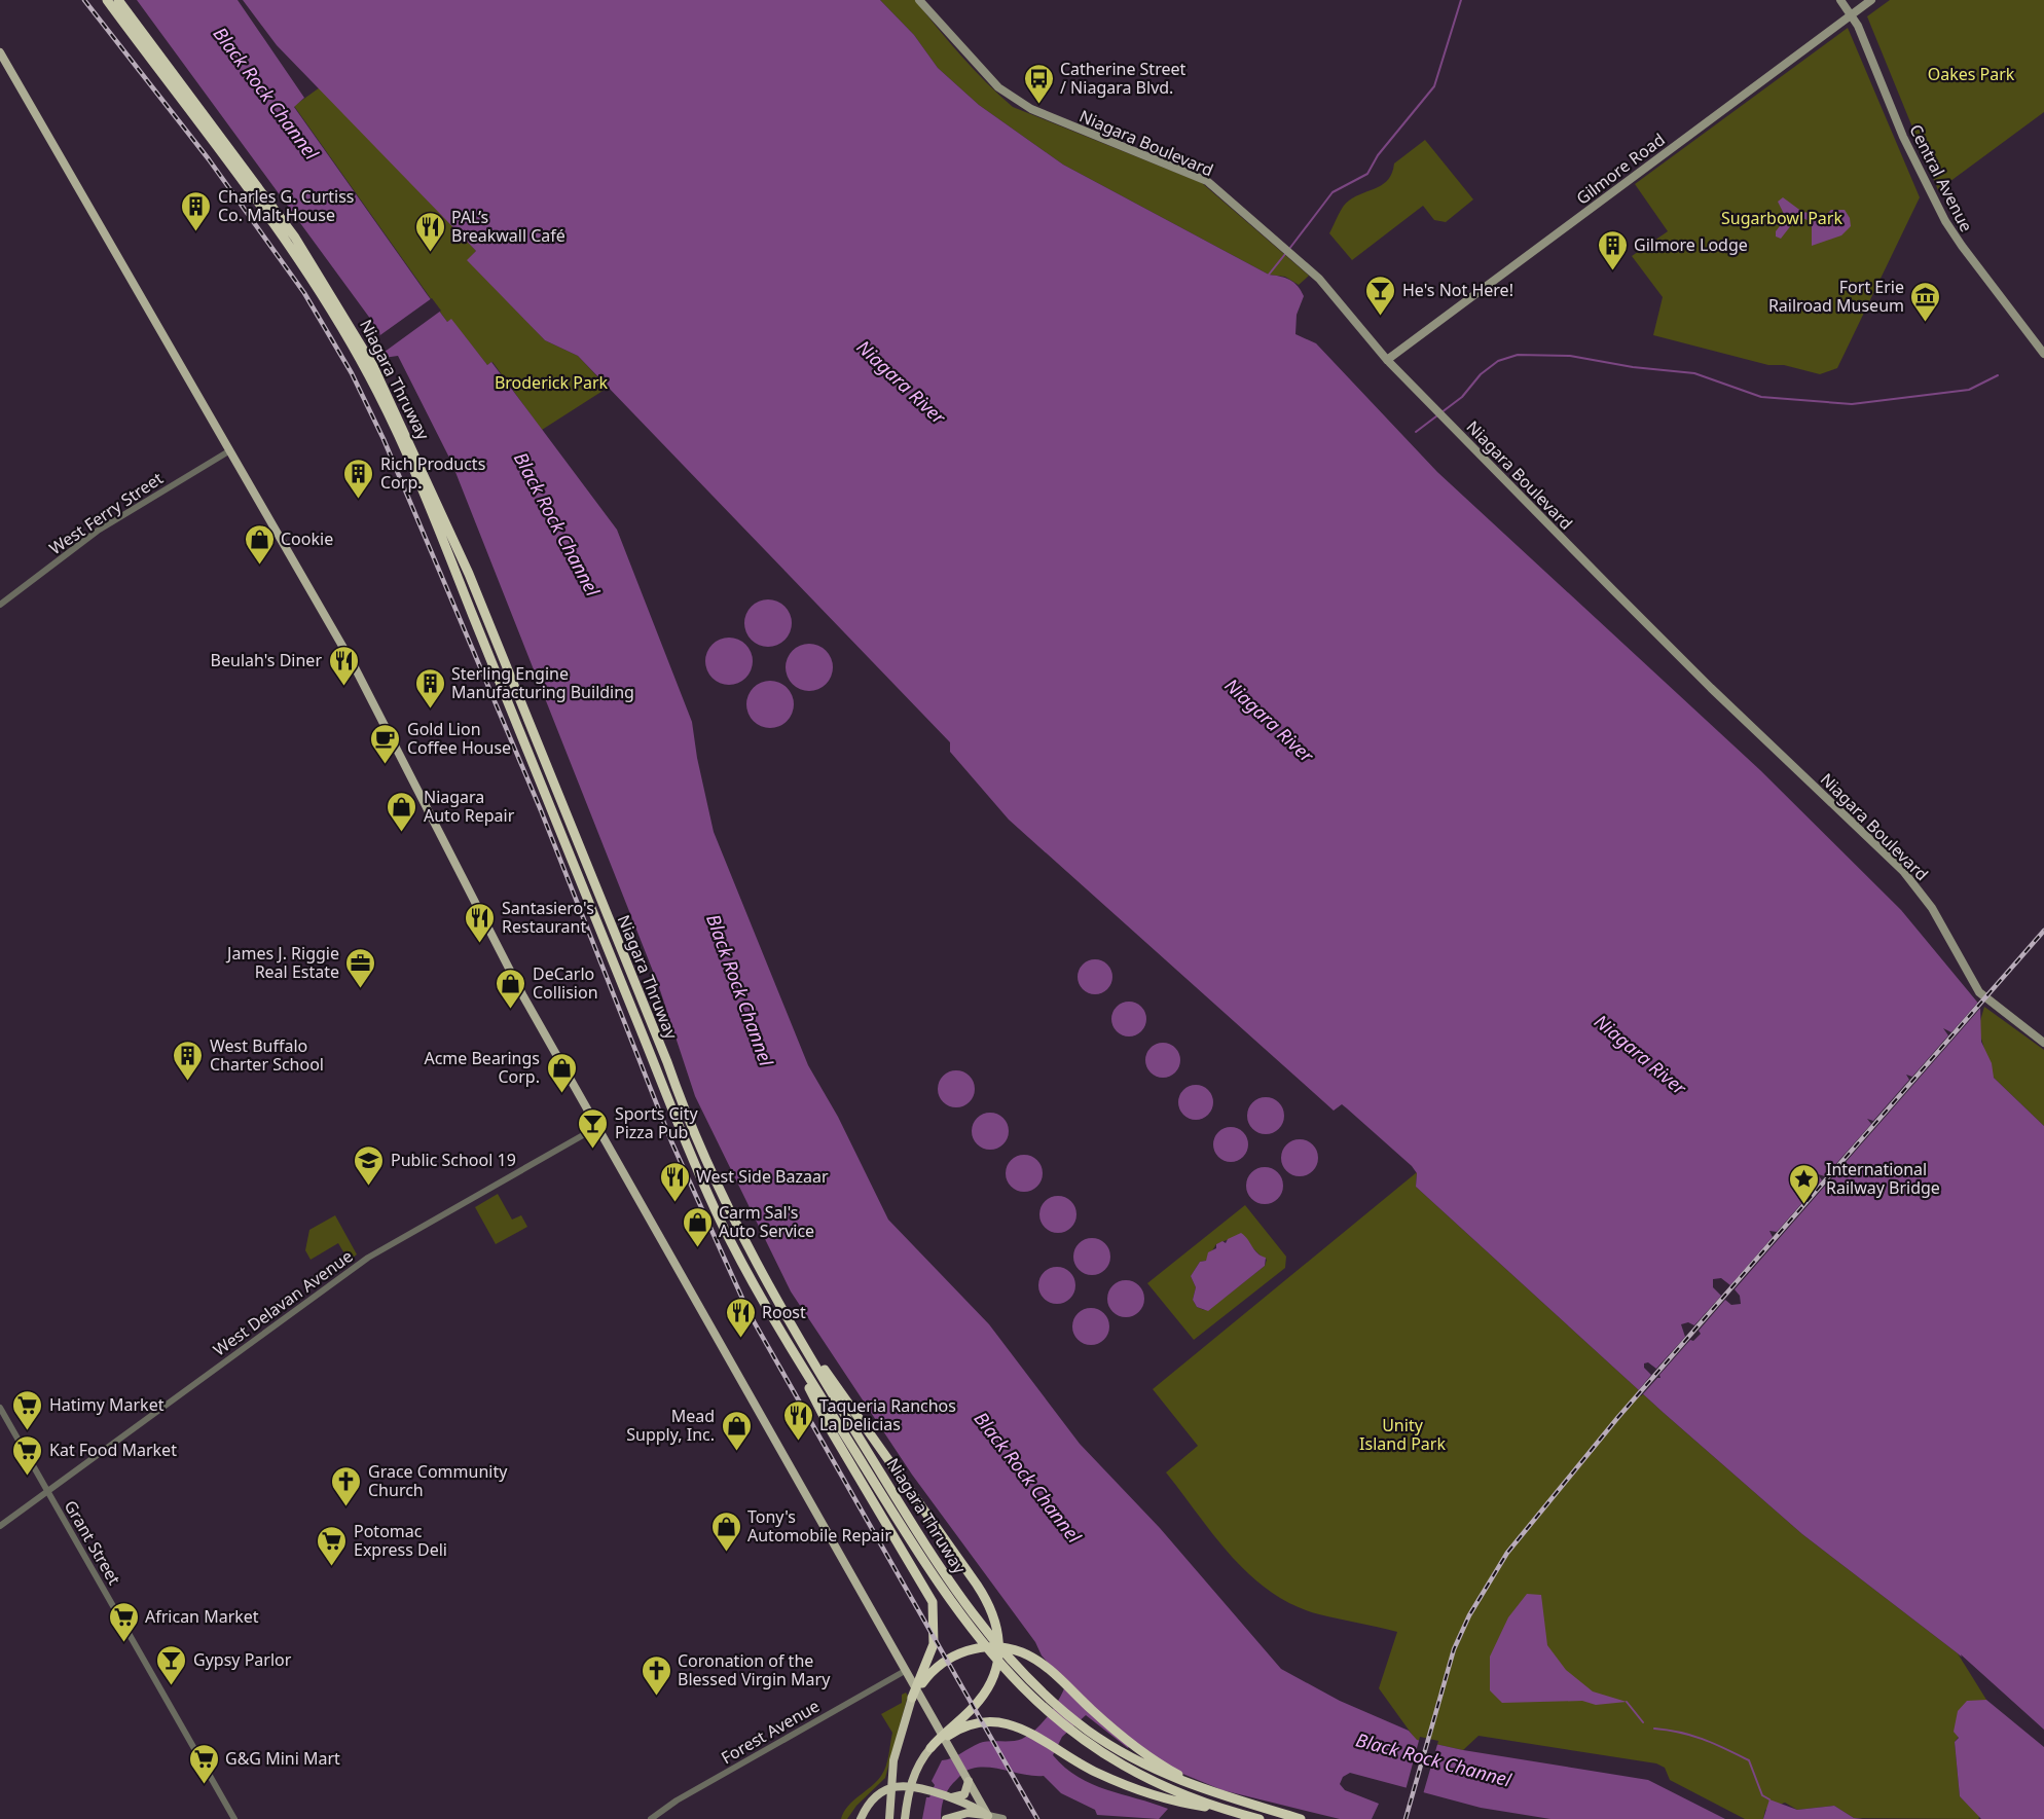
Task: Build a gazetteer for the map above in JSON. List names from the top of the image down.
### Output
{
  "streets": {
    "highway": ["Niagara Thruway"],
    "main road": ["Niagara Boulevard", "Gilmore Road", "Central Avenue"],
    "street": [
      "West Ferry Street",
      "West Delavan Avenue",
      "Grant Street",
      "Forest Avenue"
    ]
  },
  "crossings": [
    ["Niagara Boulevard", "Gilmore Road"],
    ["Gilmore Road", "Central Avenue"],
    ["West Delavan Avenue", "Grant Street"]
  ],
  "water": ["Black Rock Channel", "Niagara River"],
  "parks": [
    "Oakes Park",
    "Sugarbowl Park",
    "Broderick Park",
    "Unity Island Park"
  ],
  "places": {
    "bus stop": ["Catherine Street / Niagara Blvd."],
    "building": [
      "Charles G. Curtiss Co. Malt House",
      "Gilmore Lodge",
      "Rich Products Corp.",
      "Sterling Engine Manufacturing Building",
      "West Buffalo Charter School"
    ],
    "restaurant": [
      "PAL’s Breakwall Café",
      "Beulah's Diner",
      "Santasiero's Restaurant",
      "West Side Bazaar",
      "Roost",
      "Taqueria Ranchos La Delicias"
    ],
    "bar": ["He's Not Here!", "Sports City Pizza Pub", "Gypsy Parlor"],
    "museum": ["Fort Erie Railroad Museum"],
    "shop": [
      "Cookie",
      "Niagara Auto Repair",
      "DeCarlo Collision",
      "Acme Bearings Corp.",
      "Carm Sal's Auto Service",
      "Mead Supply, Inc.",
      "Tony's Automobile Repair"
    ],
    "cafe": ["Gold Lion Coffee House"],
    "office": ["James J. Riggie Real Estate"],
    "school or university": ["Public School 19"],
    "place": ["International Railway Bridge"],
    "supermarket": [
      "Hatimy Market",
      "Kat Food Market",
      "Potomac Express Deli",
      "African Market",
      "G&G Mini Mart"
    ],
    "church": ["Grace Community Church", "Coronation of the Blessed Virgin Mary"]
  }
}
